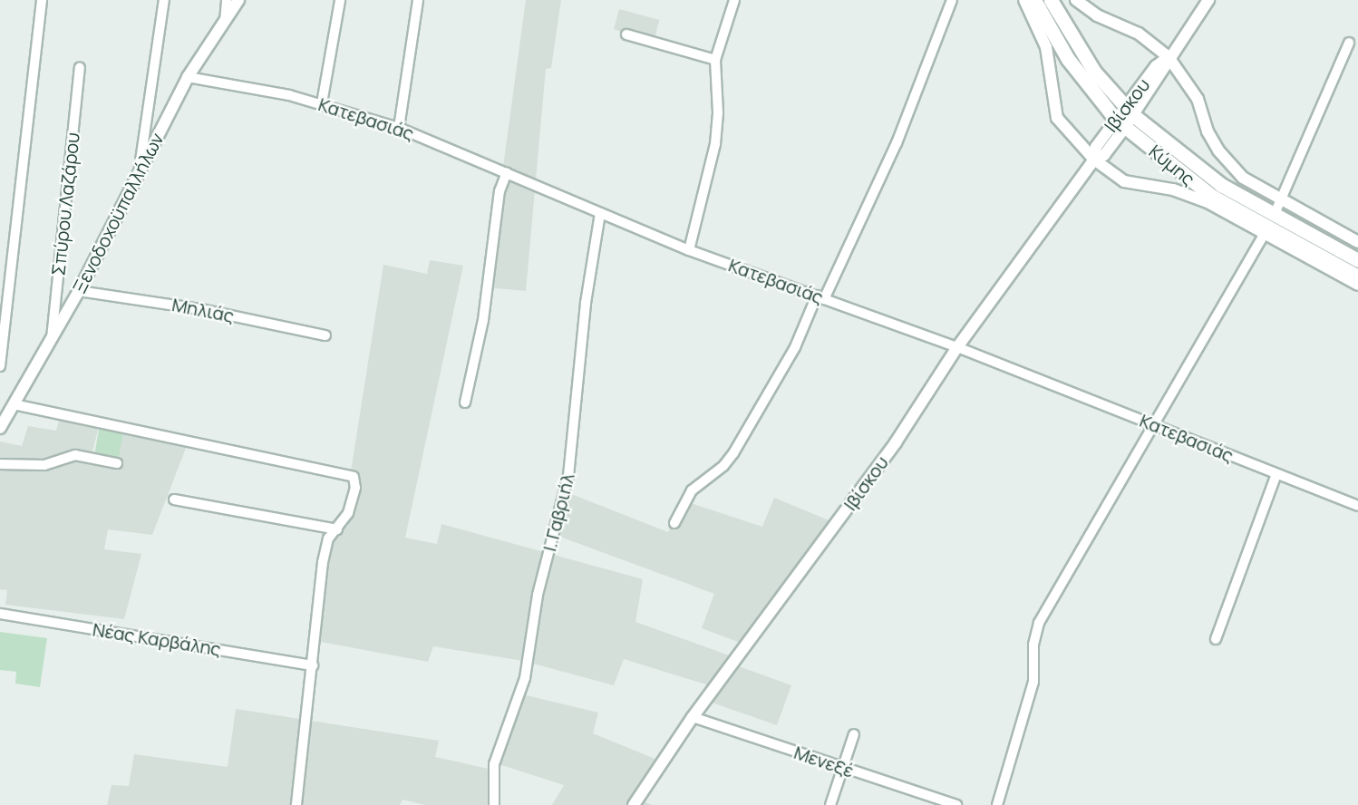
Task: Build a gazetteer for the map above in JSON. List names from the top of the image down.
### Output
{
  "streets": {
    "main road": ["Κύμης"],
    "street": [
      "Ιβίσκου",
      "Κατεβασιάς",
      "Σπύρου Λαζάρου",
      "Ξενοδοχοϋπαλλήλων",
      "Μηλιάς",
      "Ι. Γαβριήλ",
      "Νέας Καρβάλης",
      "Μενεξέ"
    ]
  },
  "crossings": [
    ["Ιβίσκου", "Κατεβασιάς"],
    ["Ιβίσκου", "Κύμης"],
    ["Ιβίσκου", "Μενεξέ"],
    ["Κατεβασιάς", "Ξενοδοχοϋπαλλήλων"],
    ["Κατεβασιάς", "Ι. Γαβριήλ"],
    ["Σπύρου Λαζάρου", "Ξενοδοχοϋπαλλήλων"],
    ["Ξενοδοχοϋπαλλήλων", "Μηλιάς"]
  ]
}
